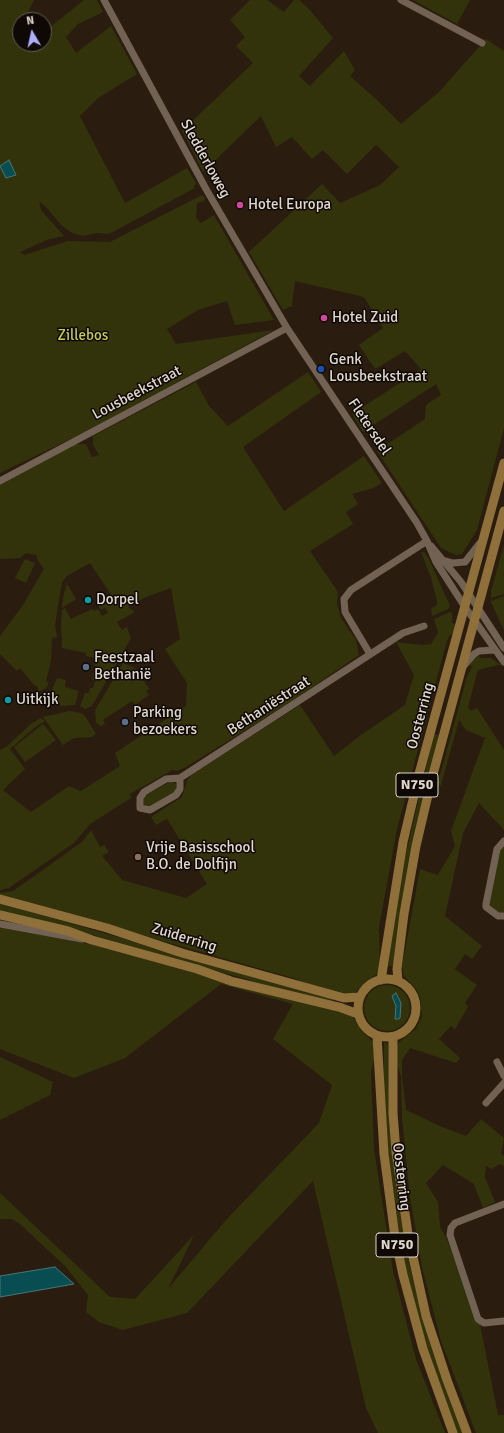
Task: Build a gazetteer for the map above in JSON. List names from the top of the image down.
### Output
{
  "streets": {
    "main road": ["Oosterring", "N750", "Zuiderring"],
    "street": [
      "Sledderloweg",
      "Lousbeekstraat",
      "Fletersdel",
      "Bethaniëstraat"
    ]
  },
  "crossings": [
    ["Sledderloweg", "Lousbeekstraat"],
    ["Sledderloweg", "Fletersdel"],
    ["Lousbeekstraat", "Fletersdel"],
    ["Fletersdel", "Oosterring"],
    ["Oosterring", "Zuiderring"]
  ],
  "parks": ["Zillebos"],
  "places": [
    "Hotel Europa",
    "Hotel Zuid",
    "Genk Lousbeekstraat",
    "Dorpel",
    "Feestzaal Bethanië",
    "Uitkijk",
    "Parking bezoekers",
    "Vrije Basisschool B.O. de Dolfijn"
  ],
  "north": "top"
}
